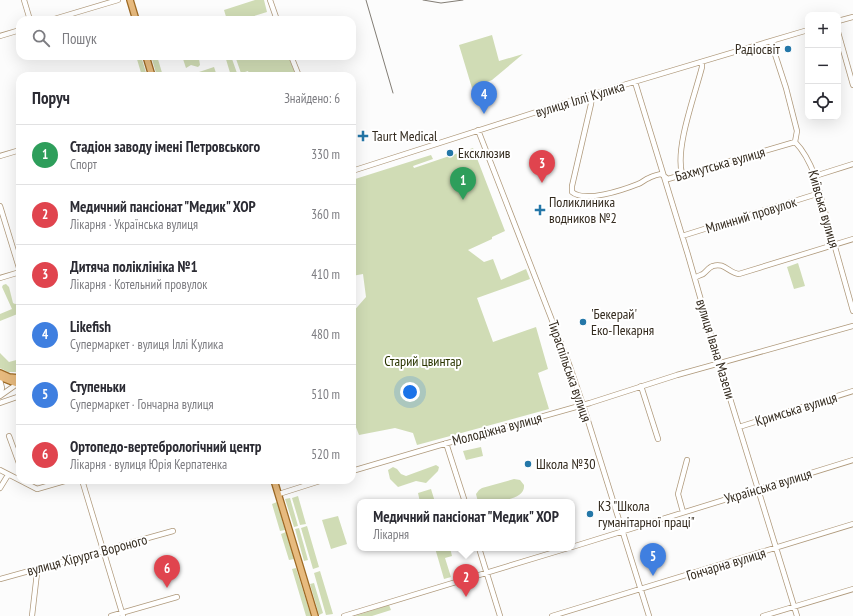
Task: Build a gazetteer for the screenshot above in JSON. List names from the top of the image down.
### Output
{
  "streets": {
    "street": [
      "вулиця Іллі Кулика",
      "Бахмутська вулиця",
      "Київська вулиця",
      "Млинний провулок",
      "вулиця Івана Мазепи",
      "Тираспільська вулиця",
      "Кримська вулиця",
      "Молодіжна вулиця",
      "Українська вулиця",
      "вулиця Хірурга Вороного",
      "Гончарна вулиця"
    ]
  },
  "crossings": [
    ["вулиця Іллі Кулика", "Бахмутська вулиця"],
    ["вулиця Іллі Кулика", "вулиця Івана Мазепи"],
    ["вулиця Іллі Кулика", "Тираспільська вулиця"],
    ["Бахмутська вулиця", "Київська вулиця"],
    ["Бахмутська вулиця", "вулиця Івана Мазепи"],
    ["Київська вулиця", "Млинний провулок"],
    ["Млинний провулок", "вулиця Івана Мазепи"],
    ["вулиця Івана Мазепи", "Кримська вулиця"],
    ["вулиця Івана Мазепи", "Молодіжна вулиця"],
    ["вулиця Івана Мазепи", "Українська вулиця"],
    ["вулиця Івана Мазепи", "Гончарна вулиця"],
    ["Тираспільська вулиця", "Молодіжна вулиця"],
    ["Тираспільська вулиця", "Українська вулиця"],
    ["Тираспільська вулиця", "Гончарна вулиця"]
  ],
  "parks": ["Старий цвинтар"],
  "places": {
    "other": [
      "Радіосвіт",
      "Ексклюзив",
      "'Бекерай' Еко-Пекарня",
      "Школа №30",
      "КЗ \"Школа гуманітарної праці\""
    ],
    "health": ["Taurt Medical", "Поликлиника водников №2"]
  },
  "page": {
    "map_buttons": ["+", "−"],
    "search": "Пошук",
    "heading": ["Поруч", "Знайдено: 6"],
    "pins": [
      "4",
      "3",
      "1",
      "5",
      "6",
      "2"
    ],
    "list": [
      {
        "mark": "1",
        "name": "Стадіон заводу імені Петровського",
        "note": "Спорт",
        "value": "330 m"
      },
      {
        "mark": "2",
        "name": "Медичний пансіонат \"Медик\" ХОР",
        "note": "Лікарня · Українська вулиця",
        "value": "360 m"
      },
      {
        "mark": "3",
        "name": "Дитяча поліклініка №1",
        "note": "Лікарня · Котельний провулок",
        "value": "410 m"
      },
      {
        "mark": "4",
        "name": "Likefish",
        "note": "Супермаркет · вулиця Іллі Кулика",
        "value": "480 m"
      },
      {
        "mark": "5",
        "name": "Ступеньки",
        "note": "Супермаркет · Гончарна вулиця",
        "value": "510 m"
      },
      {
        "mark": "6",
        "name": "Ортопедо-вертебрологічний центр",
        "note": "Лікарня · вулиця Юрія Керпатенка",
        "value": "520 m"
      }
    ],
    "popup": ["Медичний пансіонат \"Медик\" ХОР", "Лікарня"]
  }
}
